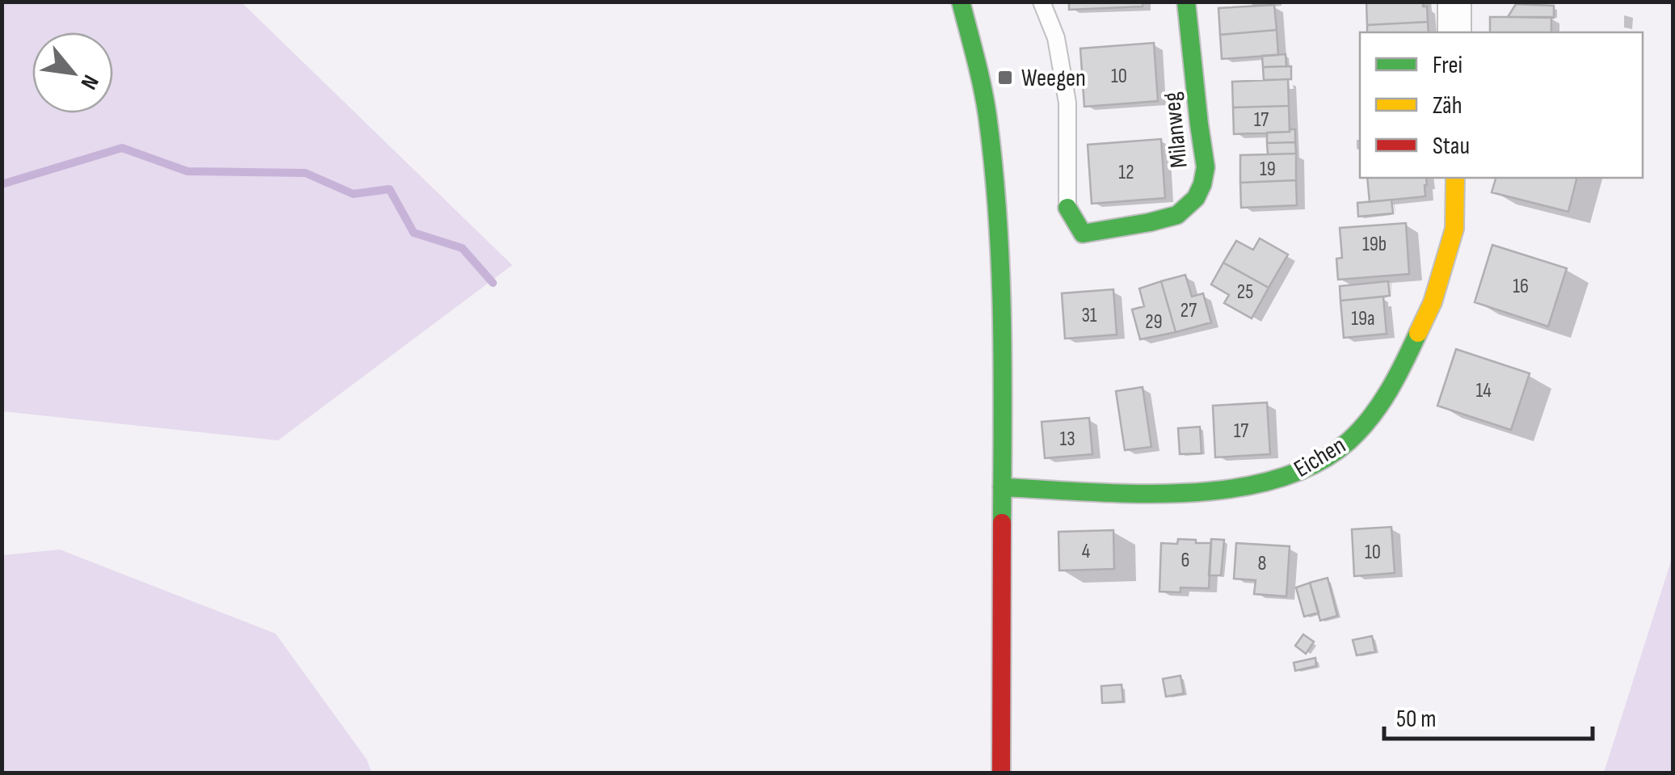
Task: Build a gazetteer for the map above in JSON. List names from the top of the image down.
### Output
{
  "streets": {
    "street": ["Milanweg", "Eichen"]
  },
  "places": {
    "transit": ["Weegen"]
  },
  "house_numbers": [
    "10",
    "17",
    "19",
    "12",
    "19b",
    "16",
    "25",
    "27",
    "31",
    "19a",
    "29",
    "14",
    "17",
    "13",
    "4",
    "10",
    "6",
    "8"
  ],
  "legend": ["Frei", "Zäh", "Stau"],
  "scale_bar": "50 m",
  "north": "bottom right"
}
